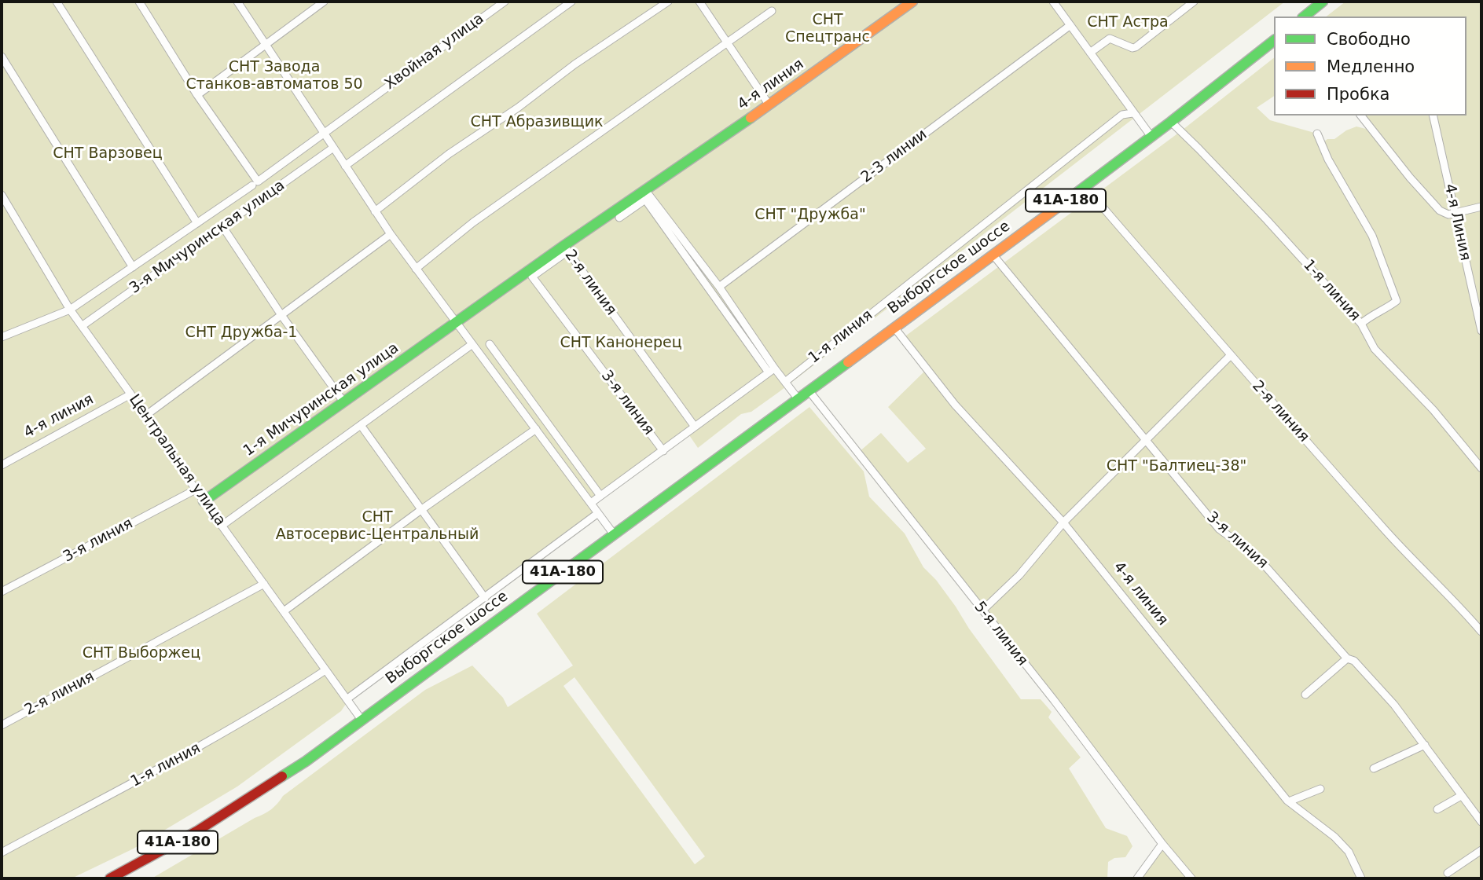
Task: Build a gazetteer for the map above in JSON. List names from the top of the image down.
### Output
{
  "streets": {
    "main road": [
      "4-я линия",
      "41А-180",
      "Выборгское шоссе",
      "1-я Мичуринская улица"
    ],
    "street": [
      "Хвойная улица",
      "2-3 линии",
      "4-я Линия",
      "3-я Мичуринская улица",
      "2-я линия",
      "1-я линия",
      "3-я линия",
      "Центральная улица",
      "5-я линия"
    ]
  },
  "crossings": [
    ["Хвойная улица", "Центральная улица"],
    ["4-я линия", "Выборгское шоссе"],
    ["4-я линия", "2-я линия"],
    ["4-я линия", "1-я Мичуринская улица"],
    ["4-я линия", "3-я линия"],
    ["4-я линия", "Центральная улица"],
    ["41А-180", "Выборгское шоссе"],
    ["41А-180", "Центральная улица"],
    ["3-я Мичуринская улица", "Центральная улица"],
    ["Выборгское шоссе", "2-я линия"],
    ["Выборгское шоссе", "1-я линия"],
    ["Выборгское шоссе", "3-я линия"],
    ["Выборгское шоссе", "Центральная улица"],
    ["Выборгское шоссе", "5-я линия"],
    ["2-я линия", "1-я Мичуринская улица"],
    ["2-я линия", "3-я линия"],
    ["2-я линия", "Центральная улица"],
    ["1-я линия", "Центральная улица"],
    ["1-я Мичуринская улица", "3-я линия"],
    ["1-я Мичуринская улица", "Центральная улица"],
    ["3-я линия", "Центральная улица"]
  ],
  "parks": [
    "СНТ Спецтранс",
    "СНТ Астра",
    "СНТ Завода Станков-автоматов 50",
    "СНТ Абразивщик",
    "СНТ Варзовец",
    "СНТ \"Дружба\"",
    "СНТ Дружба-1",
    "СНТ Канонерец",
    "СНТ \"Балтиец-38\"",
    "СНТ Автосервис-Центральный",
    "СНТ Выборжец"
  ],
  "legend": ["Свободно", "Медленно", "Пробка"]
}
